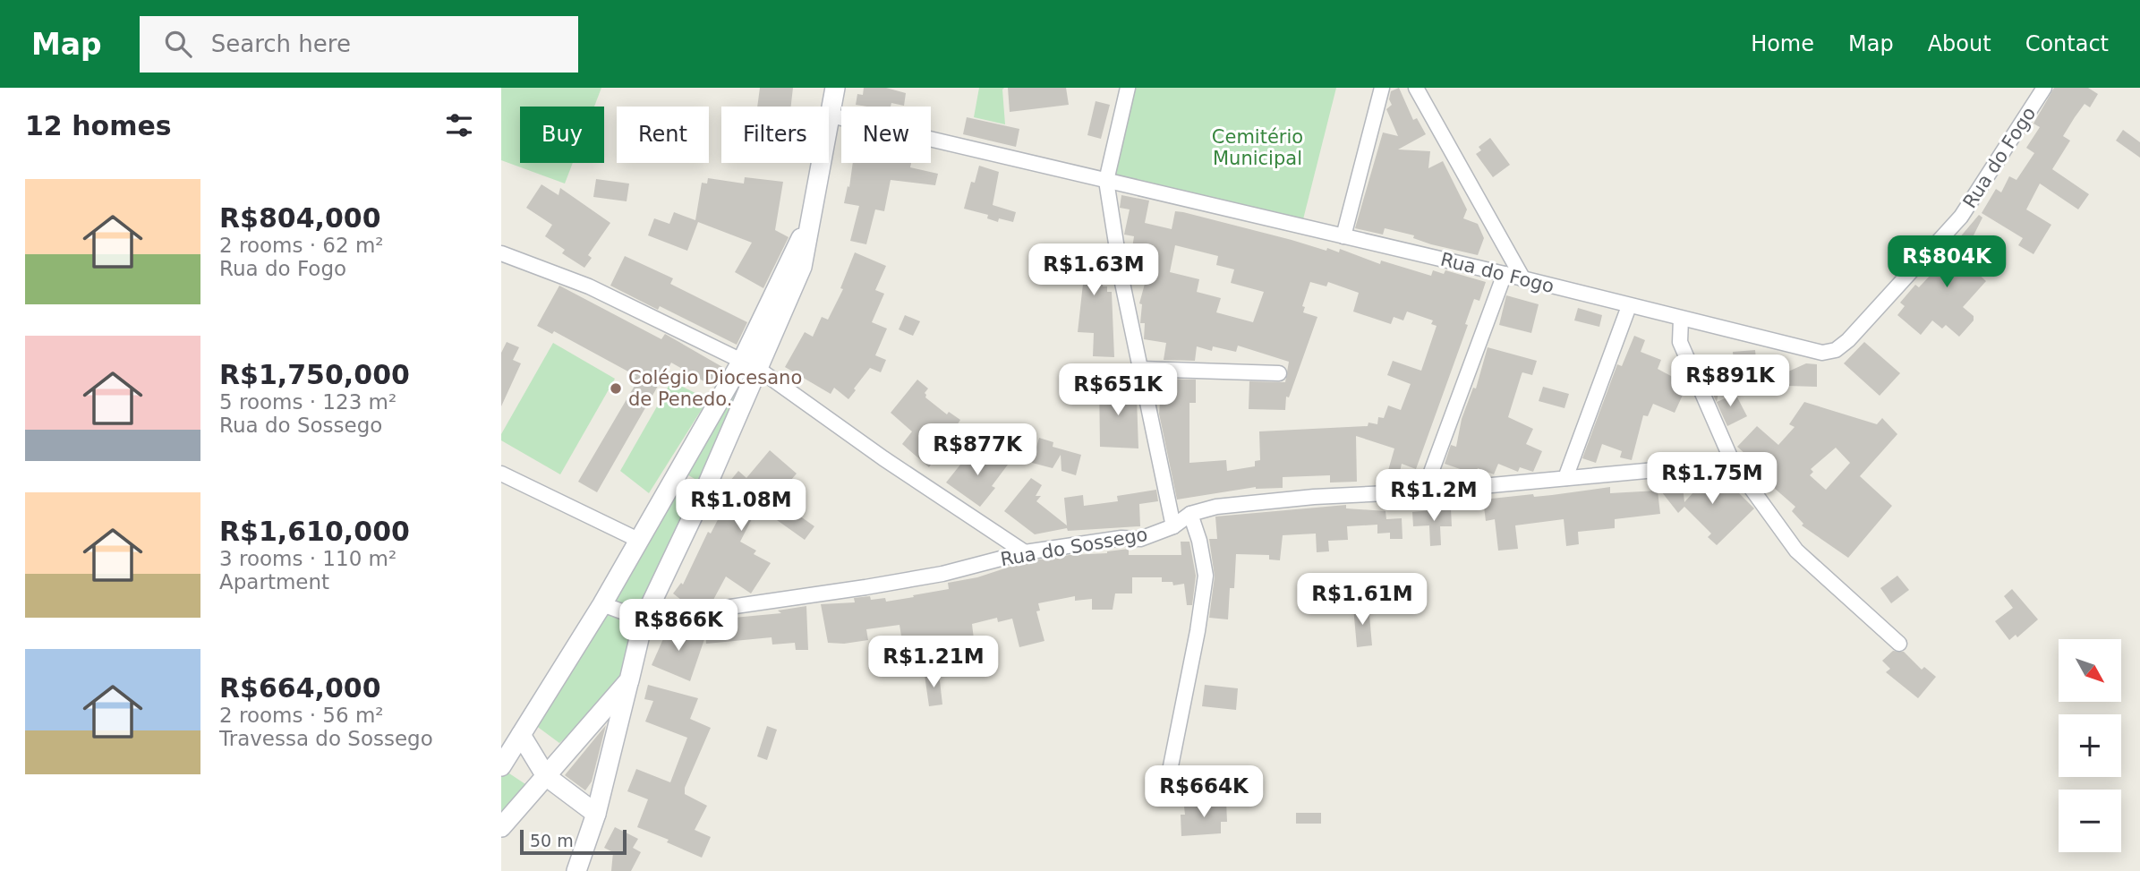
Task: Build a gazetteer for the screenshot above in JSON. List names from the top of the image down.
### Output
{
  "streets": {
    "street": ["Rua do Fogo", "Rua do Sossego"]
  },
  "parks": ["Cemitério Municipal"],
  "places": ["Colégio Diocesano de Penedo."],
  "scale_bar": "50 m",
  "north": "bottom right",
  "page": {
    "header": "Map",
    "search": "Search here",
    "nav": [
      "Home",
      "Map",
      "About",
      "Contact"
    ],
    "heading": "12 homes",
    "chip": [
      "Buy",
      "Rent",
      "Filters",
      "New"
    ],
    "list": [
      {
        "name": "R$804,000",
        "note": "2 rooms · 62 m² · Rua do Fogo"
      },
      {
        "name": "R$1,750,000",
        "note": "5 rooms · 123 m² · Rua do Sossego"
      },
      {
        "name": "R$1,610,000",
        "note": "3 rooms · 110 m² · Apartment"
      },
      {
        "name": "R$664,000",
        "note": "2 rooms · 56 m² · Travessa do Sossego"
      }
    ],
    "price": [
      "R$804K",
      "R$1.63M",
      "R$891K",
      "R$651K",
      "R$877K",
      "R$1.75M",
      "R$1.2M",
      "R$1.08M",
      "R$1.61M",
      "R$866K",
      "R$1.21M",
      "R$664K"
    ],
    "map_buttons": ["+", "−"],
    "scale": "50 m"
  }
}
